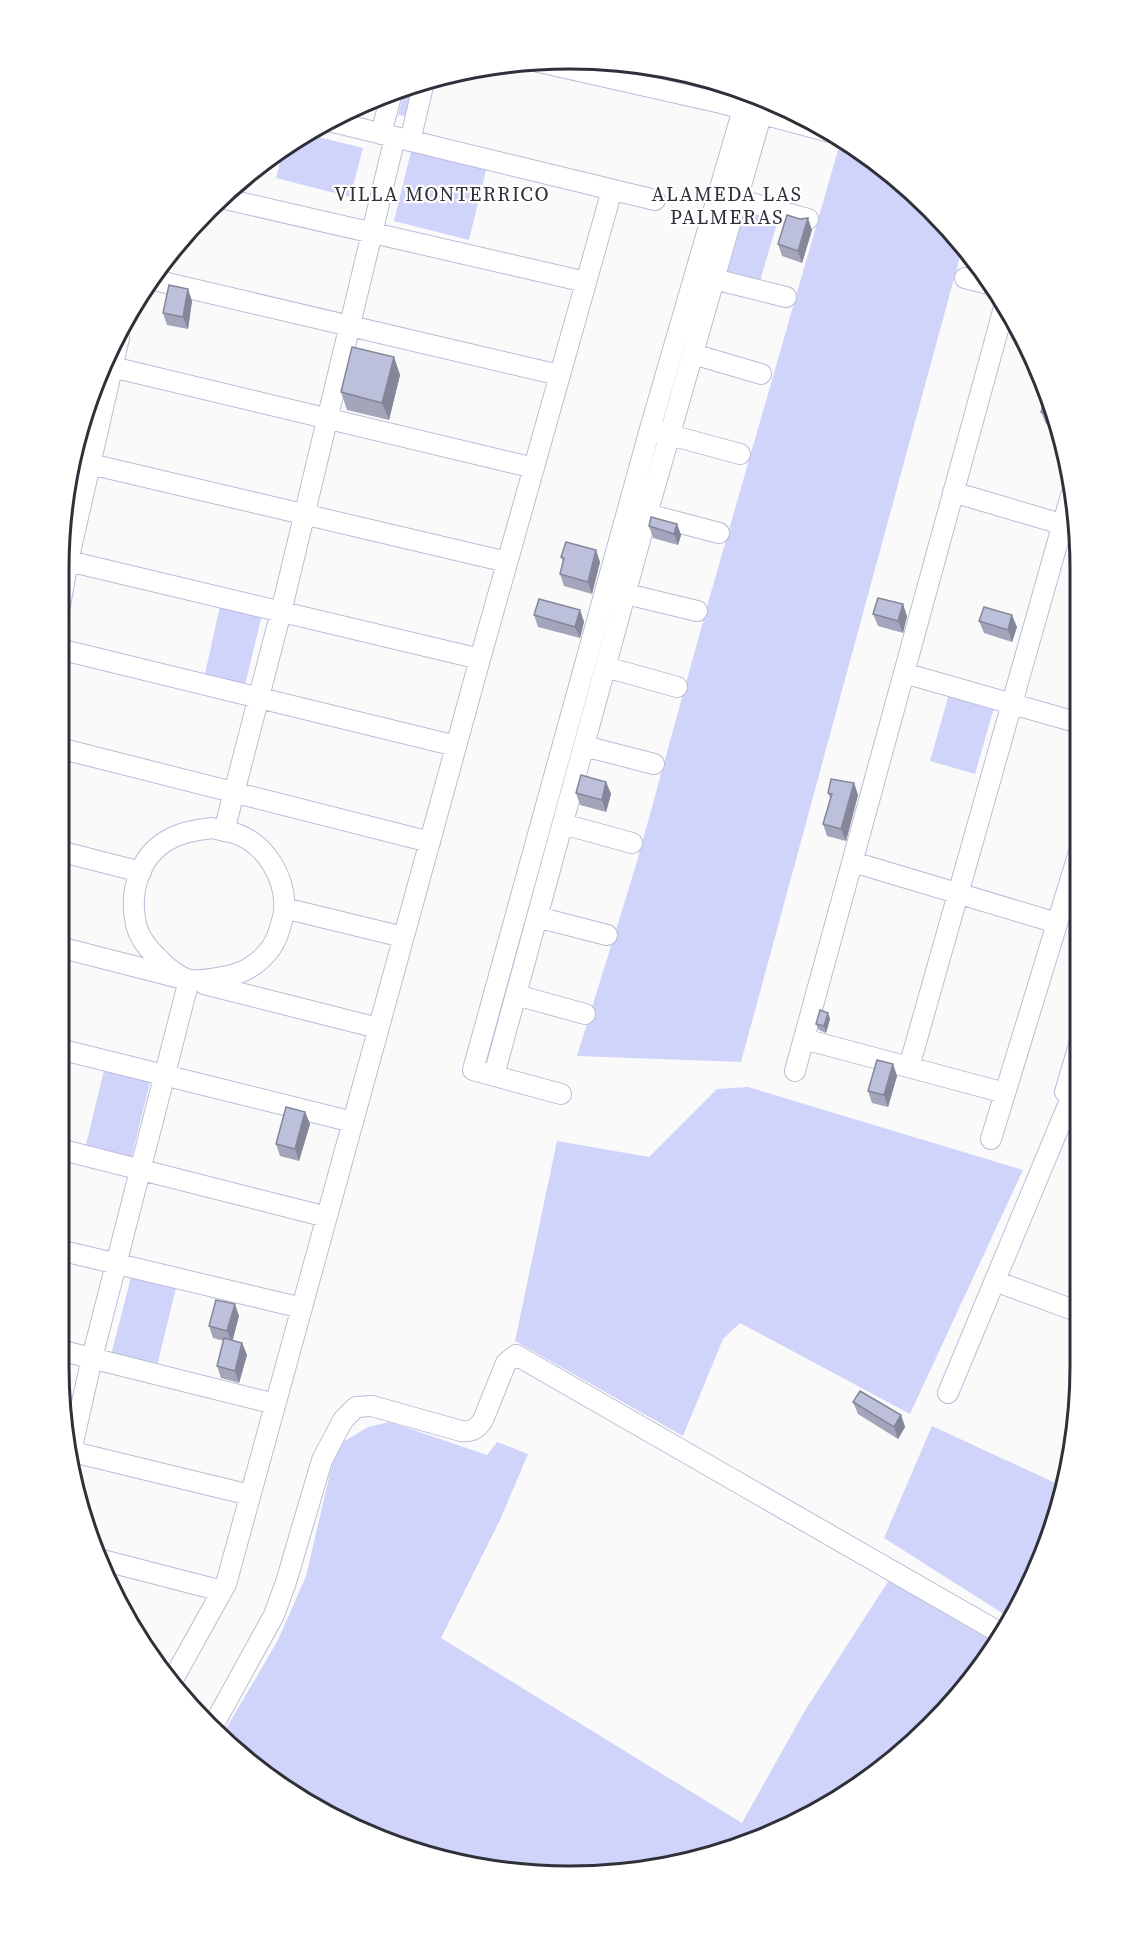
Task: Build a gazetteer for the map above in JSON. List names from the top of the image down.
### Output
{
  "districts": ["VILLA MONTERRICO", "ALAMEDA LAS PALMERAS"]
}
